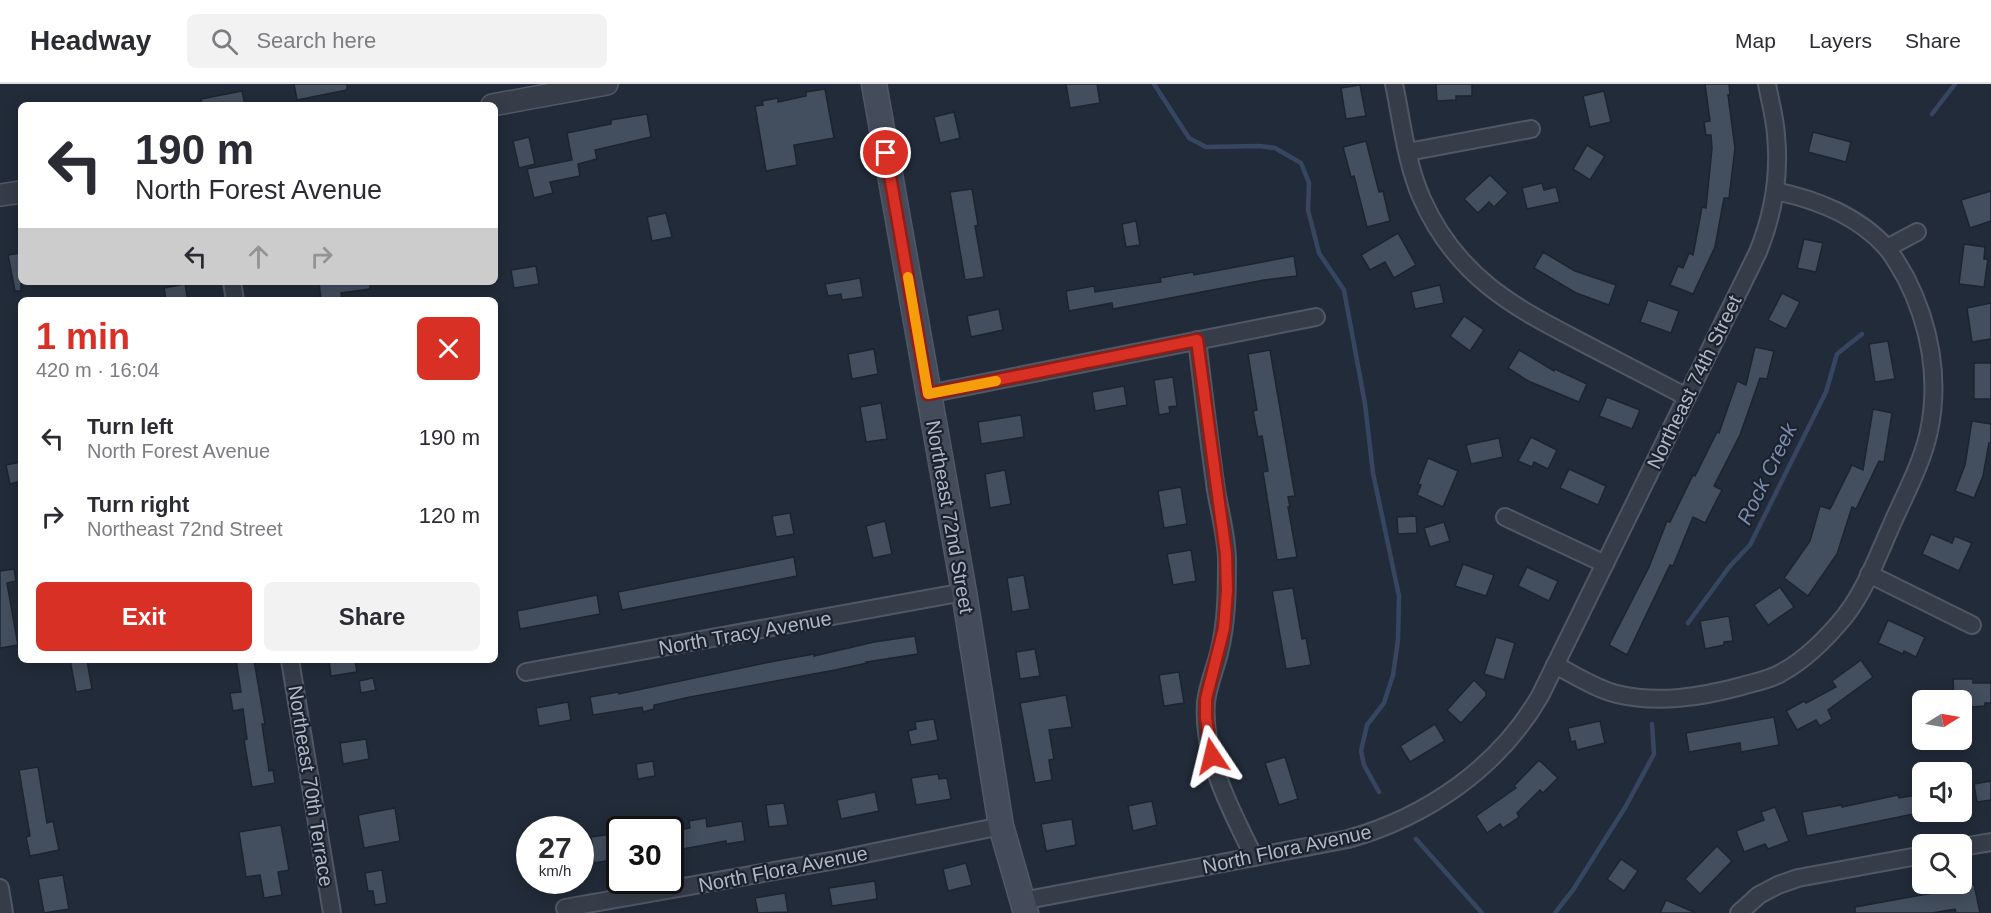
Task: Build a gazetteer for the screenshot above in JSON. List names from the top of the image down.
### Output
{
  "streets": {
    "main road": ["Northeast 72nd Street"],
    "street": [
      "Northeast 74th Street",
      "North Tracy Avenue",
      "Northeast 70th Terrace",
      "North Flora Avenue"
    ]
  },
  "crossings": [
    ["Northeast 74th Street", "North Flora Avenue"],
    ["Northeast 72nd Street", "North Tracy Avenue"],
    ["Northeast 72nd Street", "North Flora Avenue"]
  ],
  "water": ["Rock Creek"],
  "north": "right",
  "page": {
    "header": "Headway",
    "search": "Search here",
    "nav": ["Map", "Layers", "Share"],
    "turn": ["190 m", "North Forest Avenue"],
    "heading": ["1 min", "420 m · 16:04"],
    "list": [
      {
        "name": "Turn left",
        "note": "North Forest Avenue",
        "value": "190 m"
      },
      {
        "name": "Turn right",
        "note": "Northeast 72nd Street",
        "value": "120 m"
      }
    ],
    "buttons": ["Exit", "Share"],
    "speed": "27 km/h",
    "limit": "30"
  }
}
